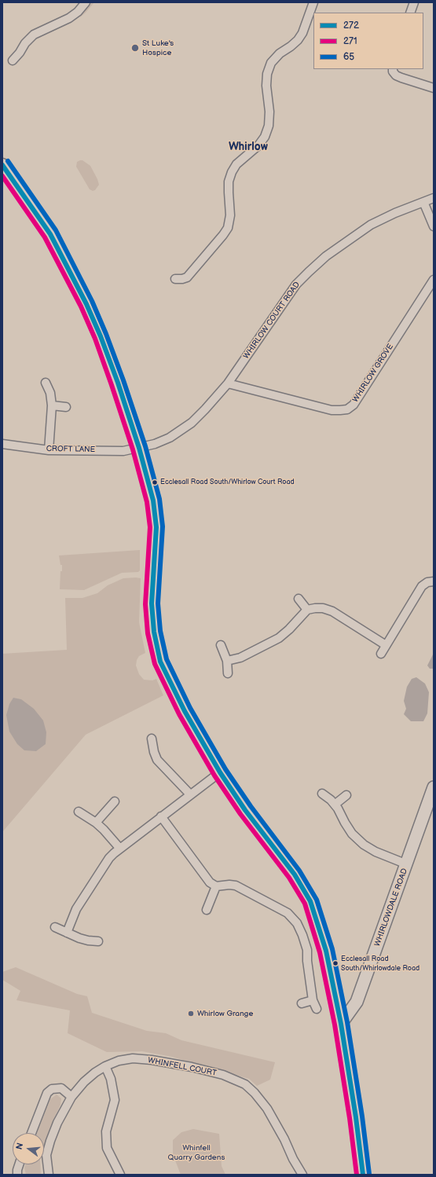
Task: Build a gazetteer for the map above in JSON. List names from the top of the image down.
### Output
{
  "streets": {
    "main road": ["WHIRLOWDALE ROAD"],
    "street": [
      "WHIRLOW COURT ROAD",
      "WHIRLOW GROVE",
      "CROFT LANE",
      "WHINFELL COURT"
    ]
  },
  "crossings": [
    ["WHIRLOW COURT ROAD", "WHIRLOW GROVE"],
    ["WHIRLOW COURT ROAD", "CROFT LANE"]
  ],
  "districts": ["Whirlow"],
  "parks": ["Whinfell Quarry Gardens"],
  "places": [
    "St Luke's Hospice",
    "Ecclesall Road South/Whirlow Court Road",
    "Ecclesall Road South/Whirlowdale Road",
    "Whirlow Grange"
  ],
  "lines": ["transit line 65", "transit line 272", "transit line 271"],
  "legend": ["272", "271", "65"],
  "north": "left"
}
